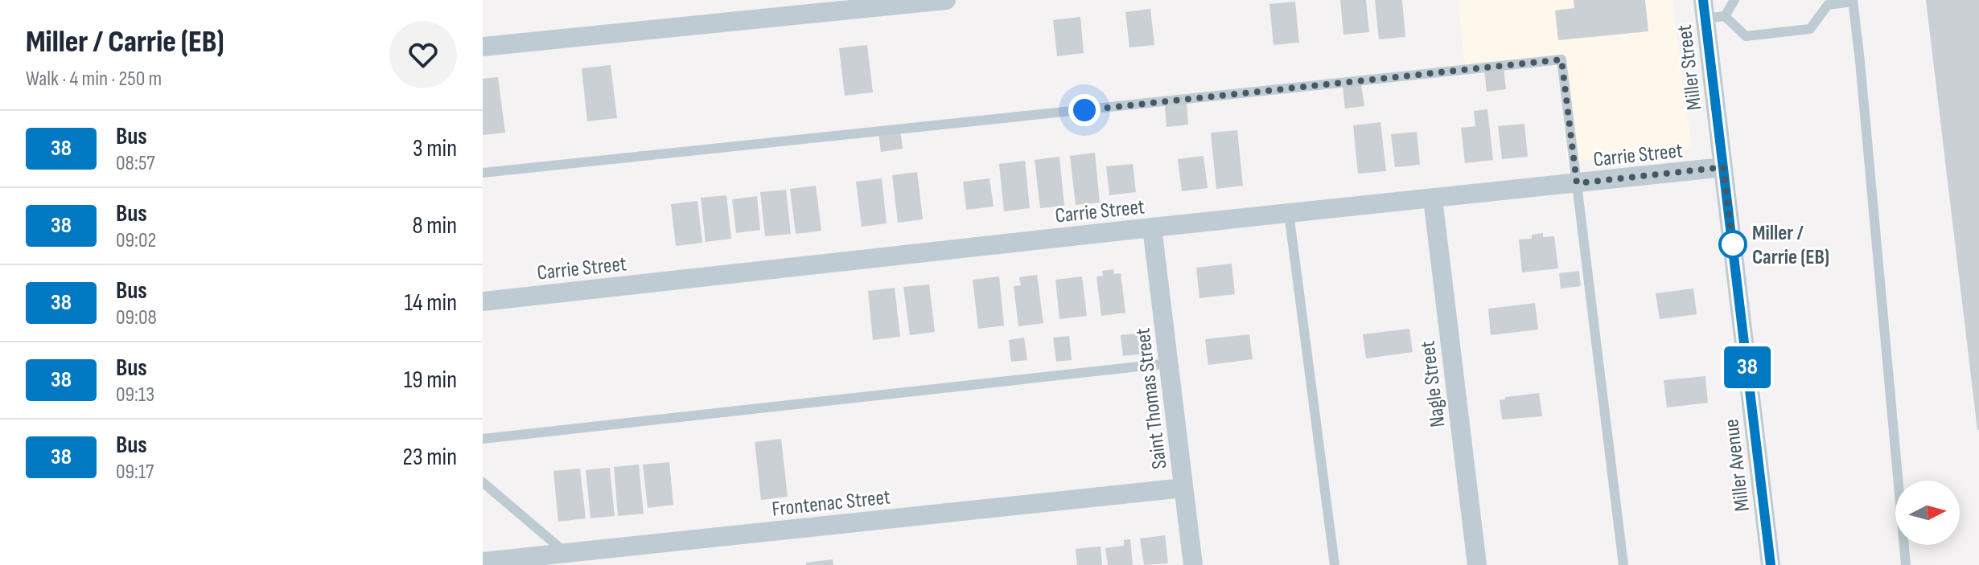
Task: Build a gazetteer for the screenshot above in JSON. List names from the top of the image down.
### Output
{
  "streets": {
    "street": [
      "Miller Street",
      "Carrie Street",
      "Nagle Street",
      "Saint Thomas Street",
      "Miller Avenue",
      "Frontenac Street"
    ]
  },
  "crossings": [
    ["Miller Street", "Carrie Street"],
    ["Miller Street", "Miller Avenue"],
    ["Carrie Street", "Nagle Street"],
    ["Carrie Street", "Saint Thomas Street"],
    ["Saint Thomas Street", "Frontenac Street"]
  ],
  "places": ["Miller / Carrie (EB)"],
  "lines": ["bus line 38"],
  "north": "right",
  "page": {
    "heading": ["Miller / Carrie (EB)", "Walk · 4 min · 250 m"],
    "on_map": "38",
    "list": [
      {
        "mark": "38",
        "name": "Bus",
        "note": "08:57",
        "value": "3 min"
      },
      {
        "mark": "38",
        "name": "Bus",
        "note": "09:02",
        "value": "8 min"
      },
      {
        "mark": "38",
        "name": "Bus",
        "note": "09:08",
        "value": "14 min"
      },
      {
        "mark": "38",
        "name": "Bus",
        "note": "09:13",
        "value": "19 min"
      },
      {
        "mark": "38",
        "name": "Bus",
        "note": "09:17",
        "value": "23 min"
      }
    ]
  }
}
